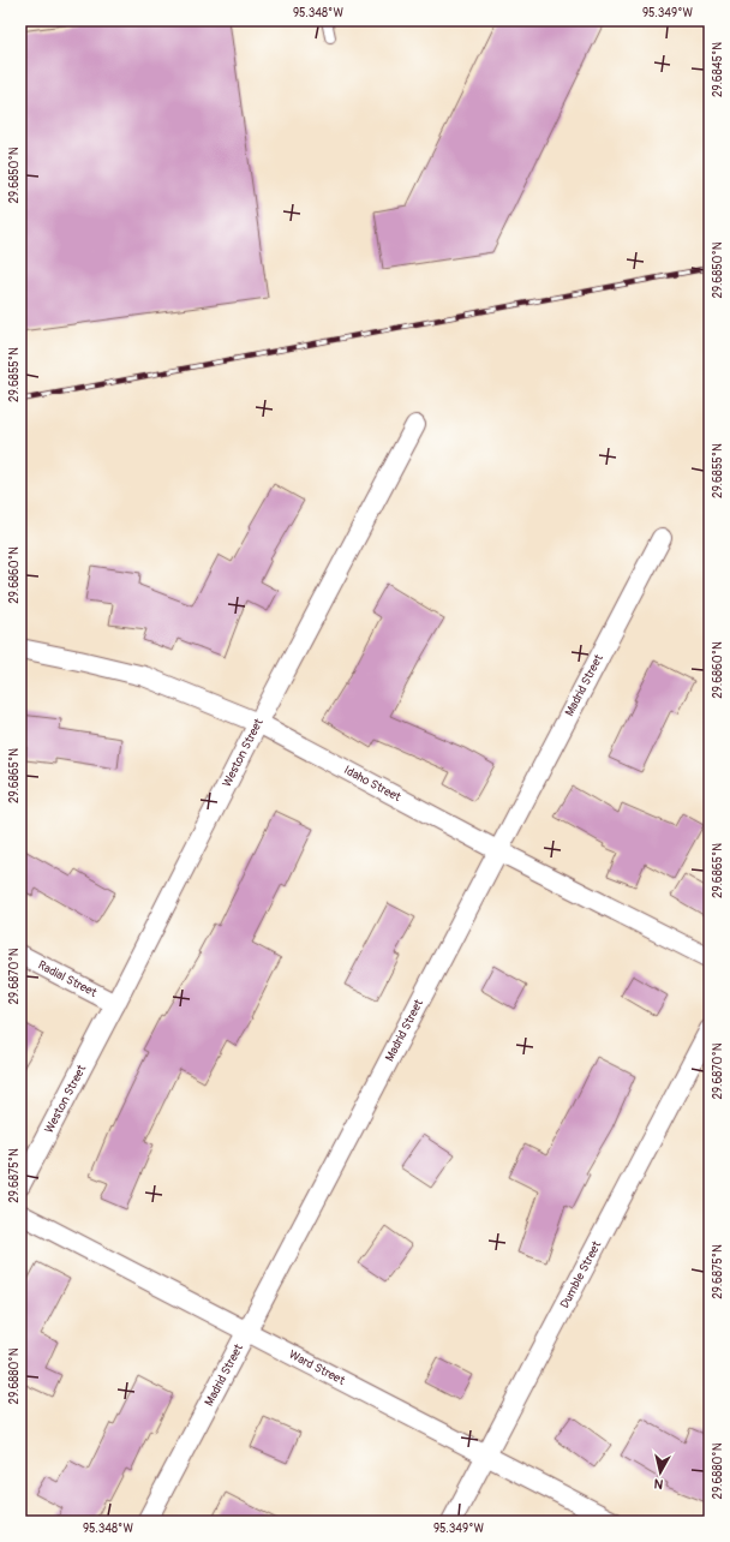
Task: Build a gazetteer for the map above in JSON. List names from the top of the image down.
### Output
{
  "streets": {
    "street": [
      "Madrid Street",
      "Weston Street",
      "Idaho Street",
      "Radial Street",
      "Dumble Street",
      "Ward Street"
    ]
  },
  "crossings": [
    ["Madrid Street", "Idaho Street"],
    ["Madrid Street", "Ward Street"],
    ["Weston Street", "Idaho Street"],
    ["Weston Street", "Radial Street"],
    ["Dumble Street", "Ward Street"]
  ],
  "north": "bottom",
  "coordinates": [
    "95.348°W",
    "95.349°W",
    "29.6845°N",
    "29.6850°N",
    "29.6855°N",
    "29.6860°N",
    "29.6865°N",
    "29.6870°N",
    "29.6875°N",
    "29.6880°N"
  ]
}
